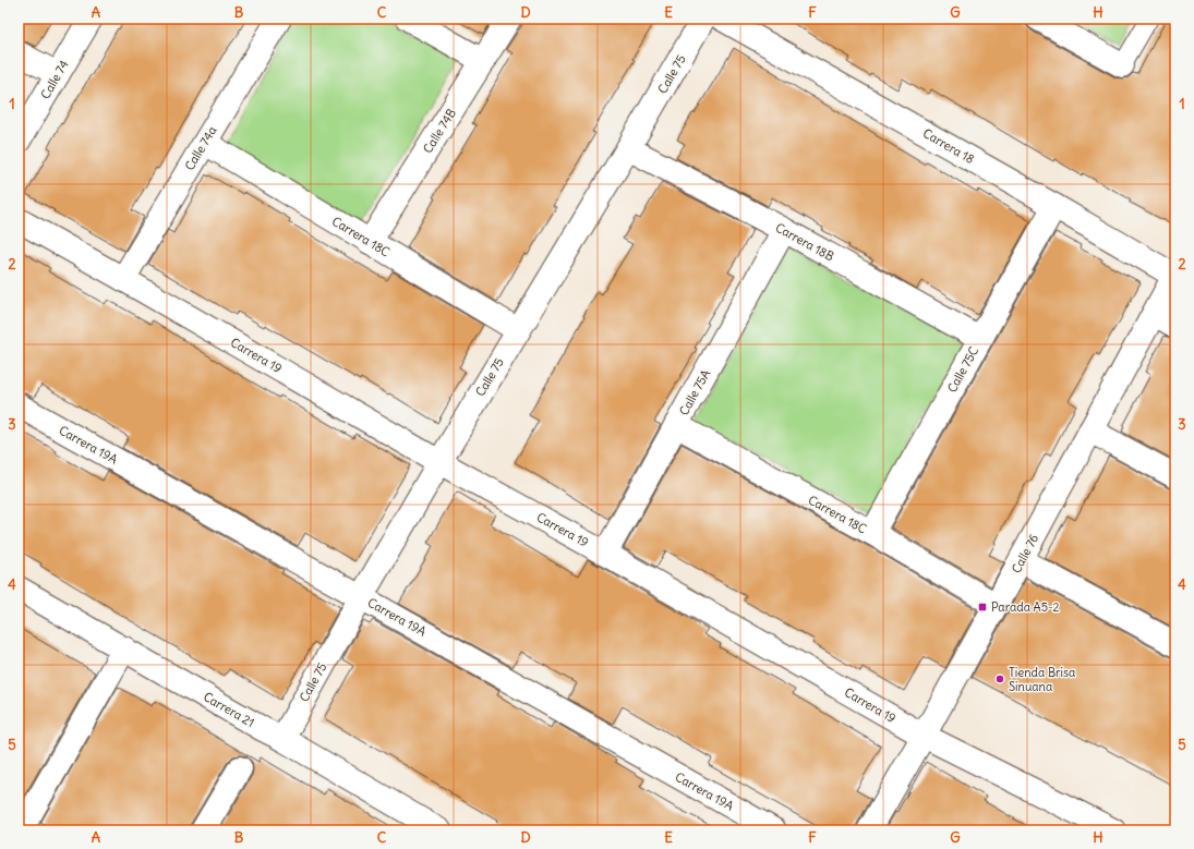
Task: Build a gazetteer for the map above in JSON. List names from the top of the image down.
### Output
{
  "streets": {
    "street": [
      "Calle 75",
      "Calle 74",
      "Calle 74B",
      "Carrera 18",
      "Calle 74a",
      "Carrera 18C",
      "Carrera 18B",
      "Carrera 19",
      "Calle 75C",
      "Calle 75A",
      "Carrera 19A",
      "Calle 76",
      "Carrera 21"
    ]
  },
  "crossings": [
    ["Calle 75", "Carrera 18C"],
    ["Calle 75", "Carrera 18B"],
    ["Calle 75", "Carrera 19"],
    ["Calle 75", "Carrera 19A"],
    ["Calle 75", "Carrera 21"],
    ["Calle 74B", "Carrera 18C"],
    ["Carrera 18", "Calle 75C"],
    ["Carrera 18", "Calle 76"],
    ["Calle 74a", "Carrera 18C"],
    ["Calle 74a", "Carrera 19"],
    ["Carrera 18C", "Calle 75C"],
    ["Carrera 18C", "Calle 75A"],
    ["Carrera 18C", "Calle 76"],
    ["Carrera 18B", "Calle 75C"],
    ["Carrera 18B", "Calle 75A"],
    ["Carrera 19", "Calle 75A"],
    ["Carrera 19", "Calle 76"]
  ],
  "places": {
    "transit": ["Parada A5-2"],
    "other": ["Tienda Brisa Sinuana"]
  },
  "grid": {
    "columns": [
      "A",
      "B",
      "C",
      "D",
      "E",
      "F",
      "G",
      "H"
    ],
    "rows": [
      "1",
      "2",
      "3",
      "4",
      "5"
    ]
  }
}
